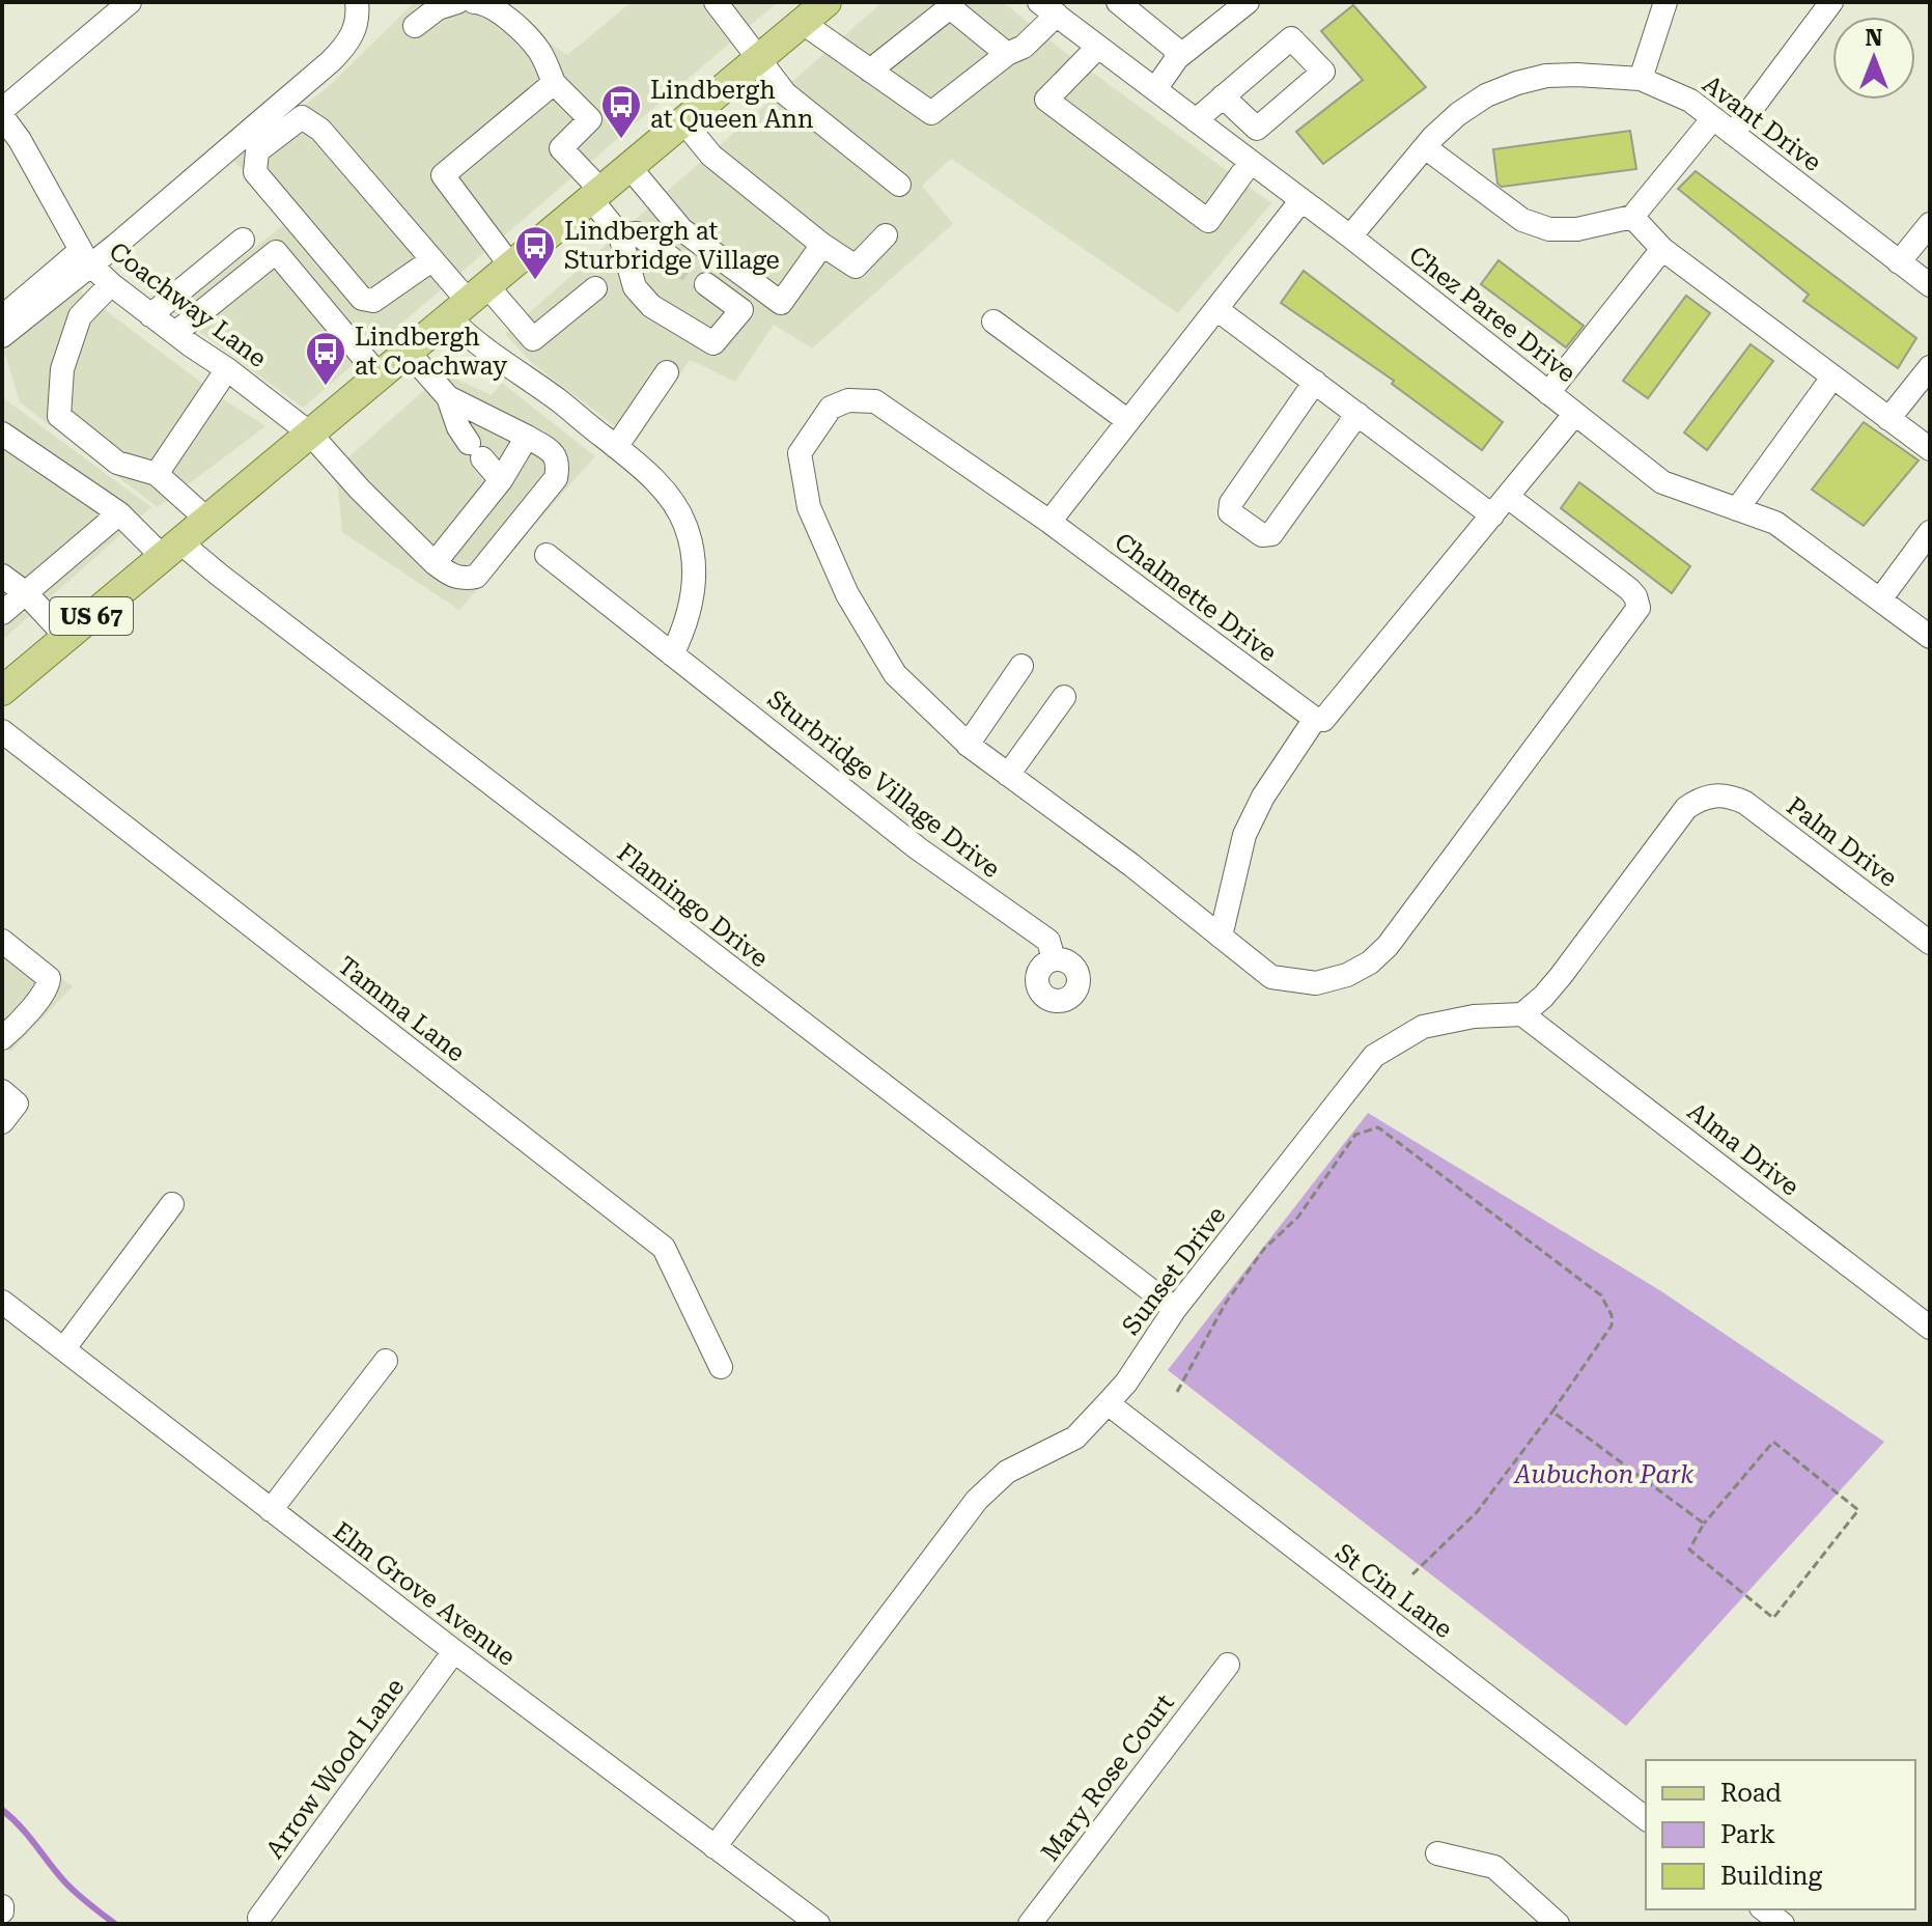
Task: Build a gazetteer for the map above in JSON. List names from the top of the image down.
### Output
{
  "streets": {
    "main road": ["US 67"],
    "street": [
      "Avant Drive",
      "Coachway Lane",
      "Chez Paree Drive",
      "Chalmette Drive",
      "Sturbridge Village Drive",
      "Palm Drive",
      "Flamingo Drive",
      "Tamma Lane",
      "Alma Drive",
      "Sunset Drive",
      "St Cin Lane",
      "Elm Grove Avenue",
      "Arrow Wood Lane",
      "Mary Rose Court"
    ]
  },
  "crossings": [
    ["Avant Drive", "Chez Paree Drive"],
    ["Coachway Lane", "US 67"],
    ["US 67", "Flamingo Drive"],
    ["Palm Drive", "Alma Drive"],
    ["Palm Drive", "Sunset Drive"],
    ["Flamingo Drive", "Sunset Drive"],
    ["Alma Drive", "Sunset Drive"],
    ["Sunset Drive", "St Cin Lane"],
    ["Sunset Drive", "Elm Grove Avenue"],
    ["Elm Grove Avenue", "Arrow Wood Lane"]
  ],
  "parks": ["Aubuchon Park"],
  "places": {
    "bus stop": ["Lindbergh at Queen Ann", "Lindbergh at Sturbridge Village", "Lindbergh at Coachway"]
  },
  "legend": ["Road", "Park", "Building"],
  "north": "top"
}
